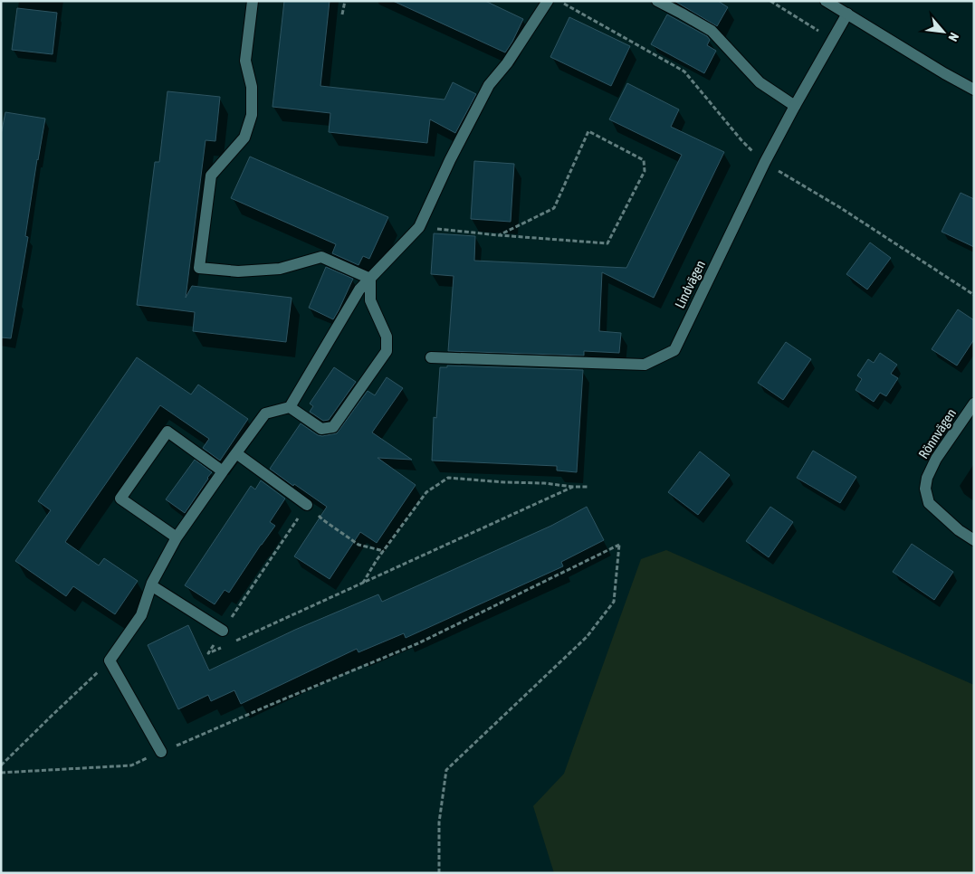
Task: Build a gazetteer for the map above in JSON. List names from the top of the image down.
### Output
{
  "streets": {
    "street": ["Lindvägen", "Rönnvägen"]
  },
  "north": "bottom right"
}
